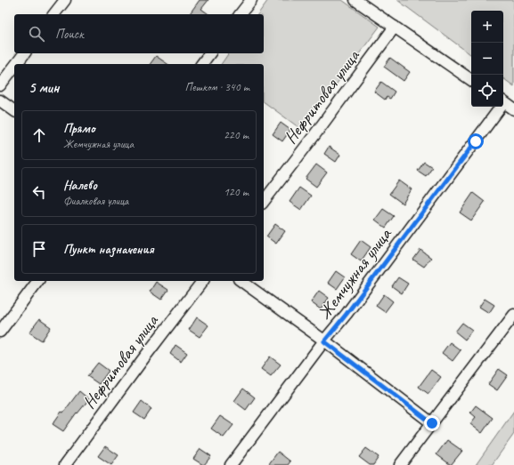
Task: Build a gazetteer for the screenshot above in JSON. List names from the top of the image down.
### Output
{
  "streets": {
    "street": ["Нефритовая улица", "Жемчужная улица"]
  },
  "page": {
    "map_buttons": ["+", "−"],
    "search": "Поиск",
    "heading": ["5 мин", "Пешком · 340 m"],
    "list": [
      ["Прямо", "Жемчужная улица", "220 m"],
      ["Налево", "Фиалковая улица", "120 m"],
      "Пункт назначения"
    ]
  }
}
